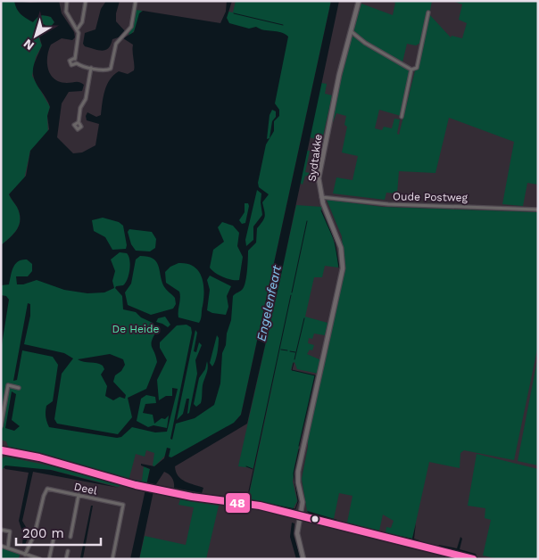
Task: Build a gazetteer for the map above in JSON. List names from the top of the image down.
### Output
{
  "streets": {
    "street": ["Sydtakke", "Oude Postweg", "Deel"]
  },
  "crossings": [
    ["Sydtakke", "Oude Postweg"]
  ],
  "water": ["Engelenfeart"],
  "parks": ["De Heide"],
  "lines": ["transit line 48"],
  "scale_bar": "200 m",
  "north": "bottom left"
}
